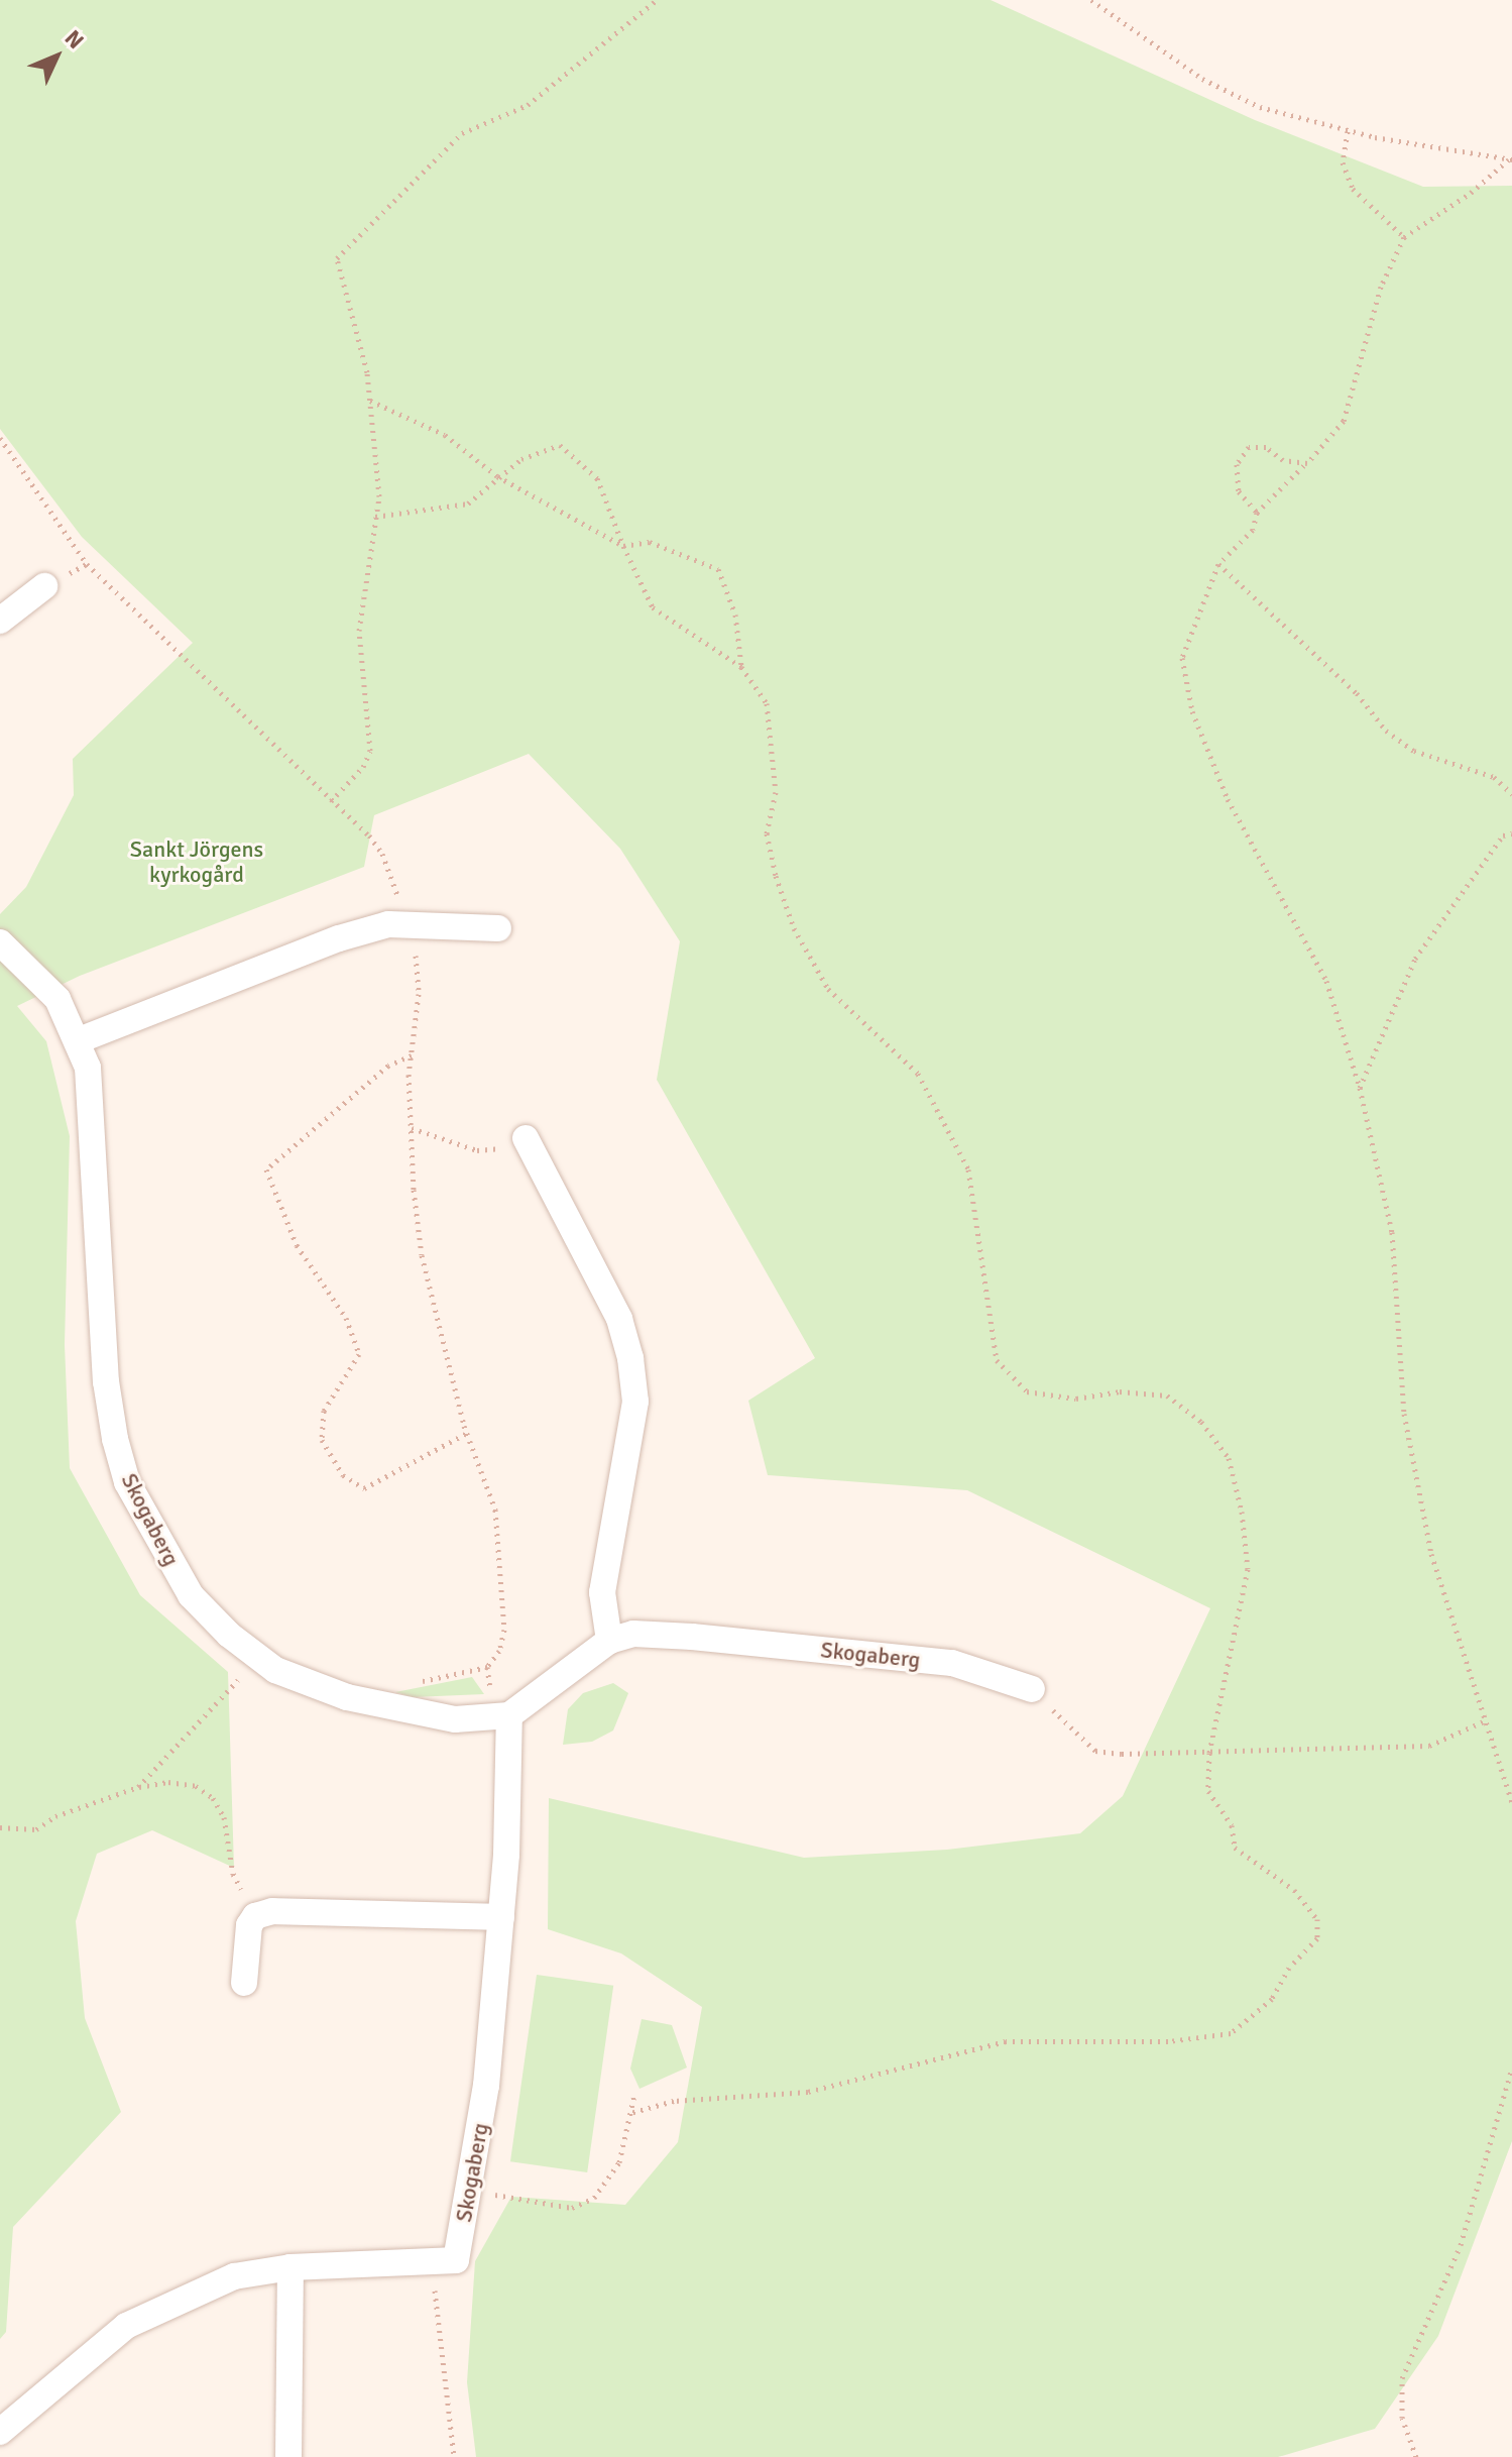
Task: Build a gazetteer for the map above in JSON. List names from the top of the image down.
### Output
{
  "streets": {
    "street": ["Skogaberg"]
  },
  "parks": ["Sankt Jörgens kyrkogård"],
  "north": "top right"
}
